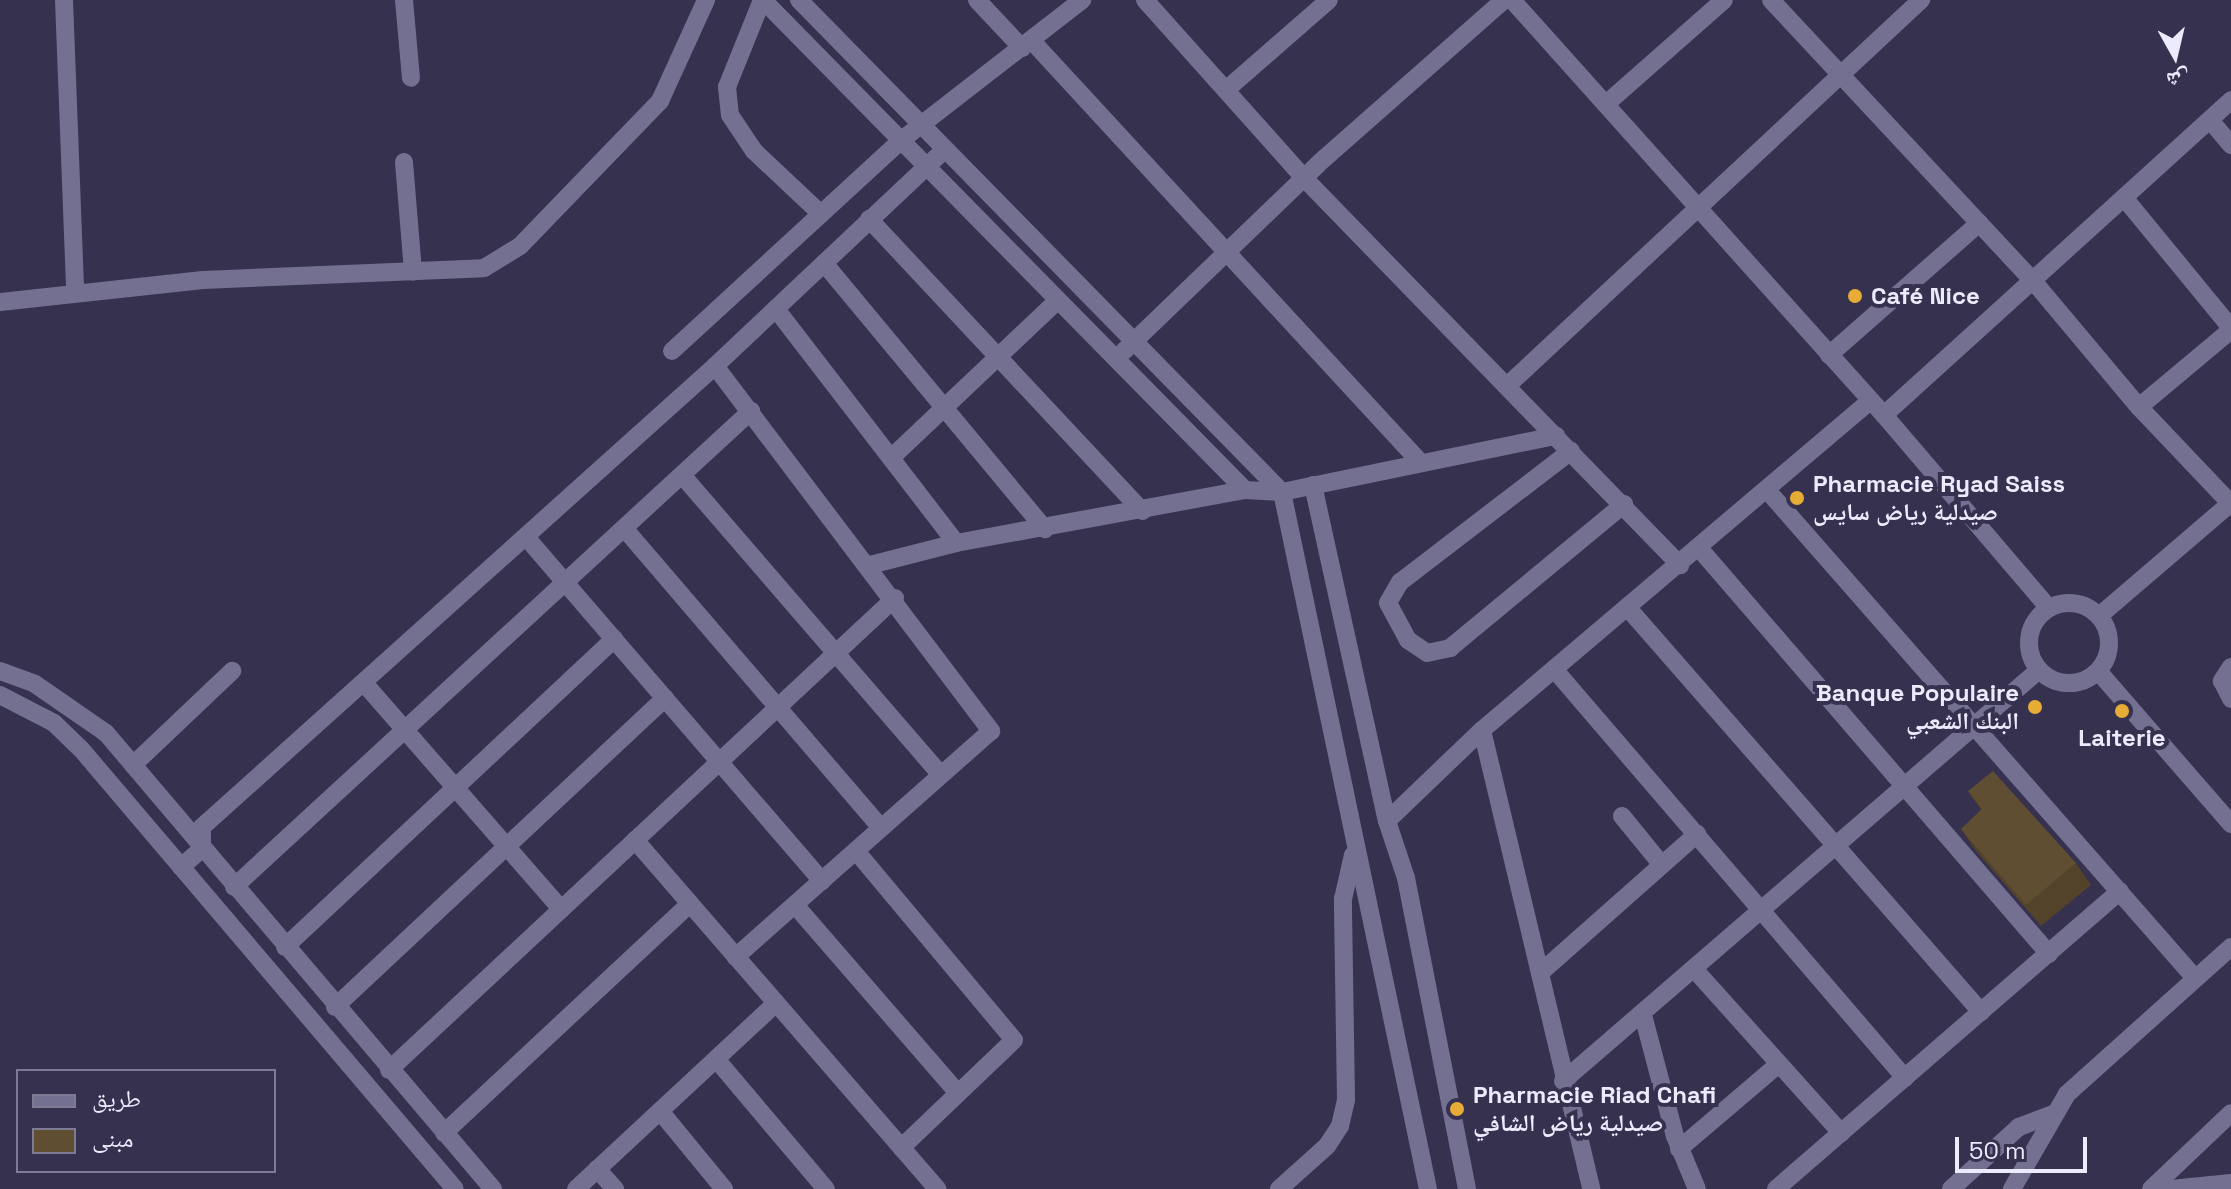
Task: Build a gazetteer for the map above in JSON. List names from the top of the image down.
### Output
{
  "places": [
    "Café Nice",
    "Pharmacie Ryad Saiss صيدلية رياض سايس",
    "Banque Populaire البنك الشعبي",
    "Laiterie",
    "Pharmacie Riad Chafi صيدلية رياض الشافي"
  ],
  "legend": ["طريق", "مبنى"],
  "scale_bar": "50 m",
  "north": "bottom"
}
